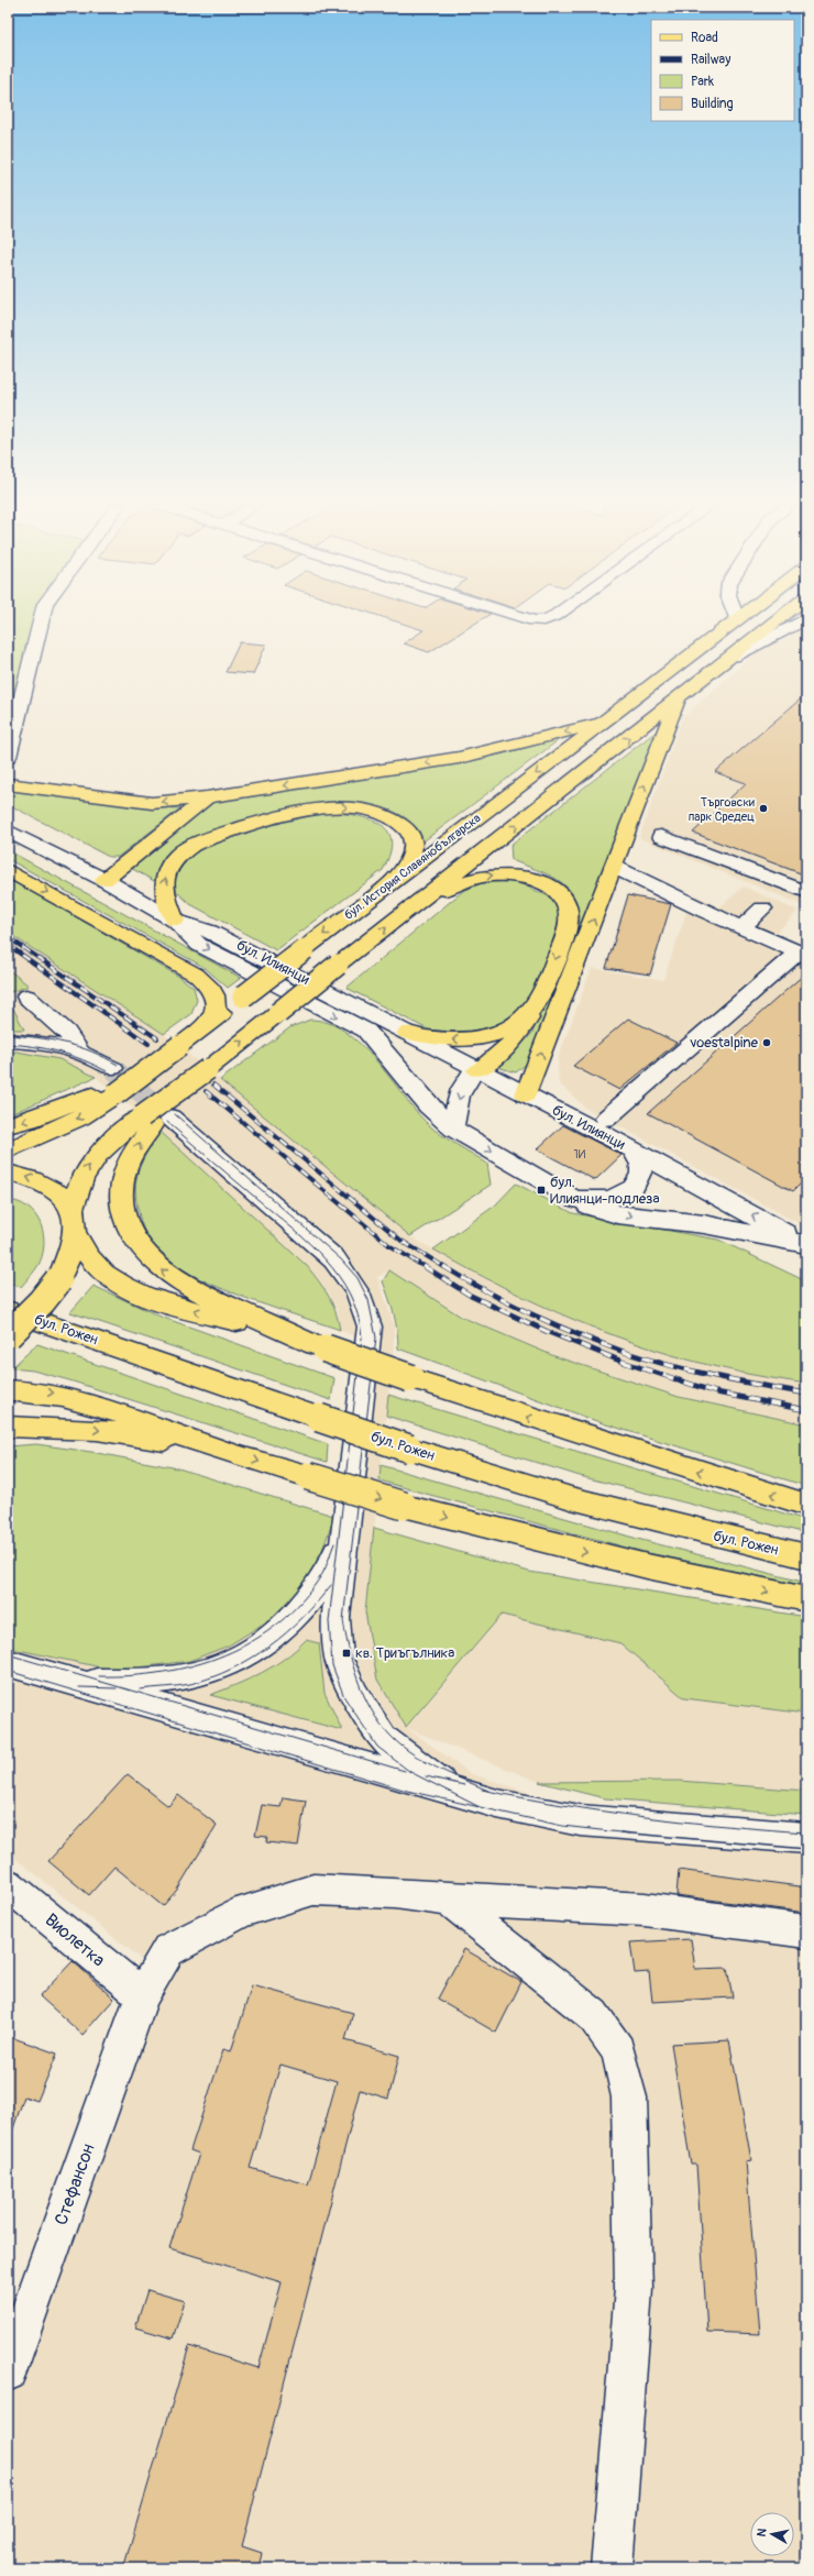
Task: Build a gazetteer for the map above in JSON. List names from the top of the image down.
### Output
{
  "streets": {
    "main road": ["бул. История Славянобългарска", "бул. Рожен"],
    "street": ["бул. Илиянци", "Виолетка", "Стефансон"]
  },
  "crossings": [
    ["Виолетка", "Стефансон"]
  ],
  "places": {
    "other": ["Търговски парк Средец", "voestalpine"],
    "transit": ["бул. Илиянци-подлеза", "кв. Триъгълника"]
  },
  "house_numbers": ["1И"],
  "legend": [
    "Road",
    "Railway",
    "Park",
    "Building"
  ],
  "north": "left"
}
